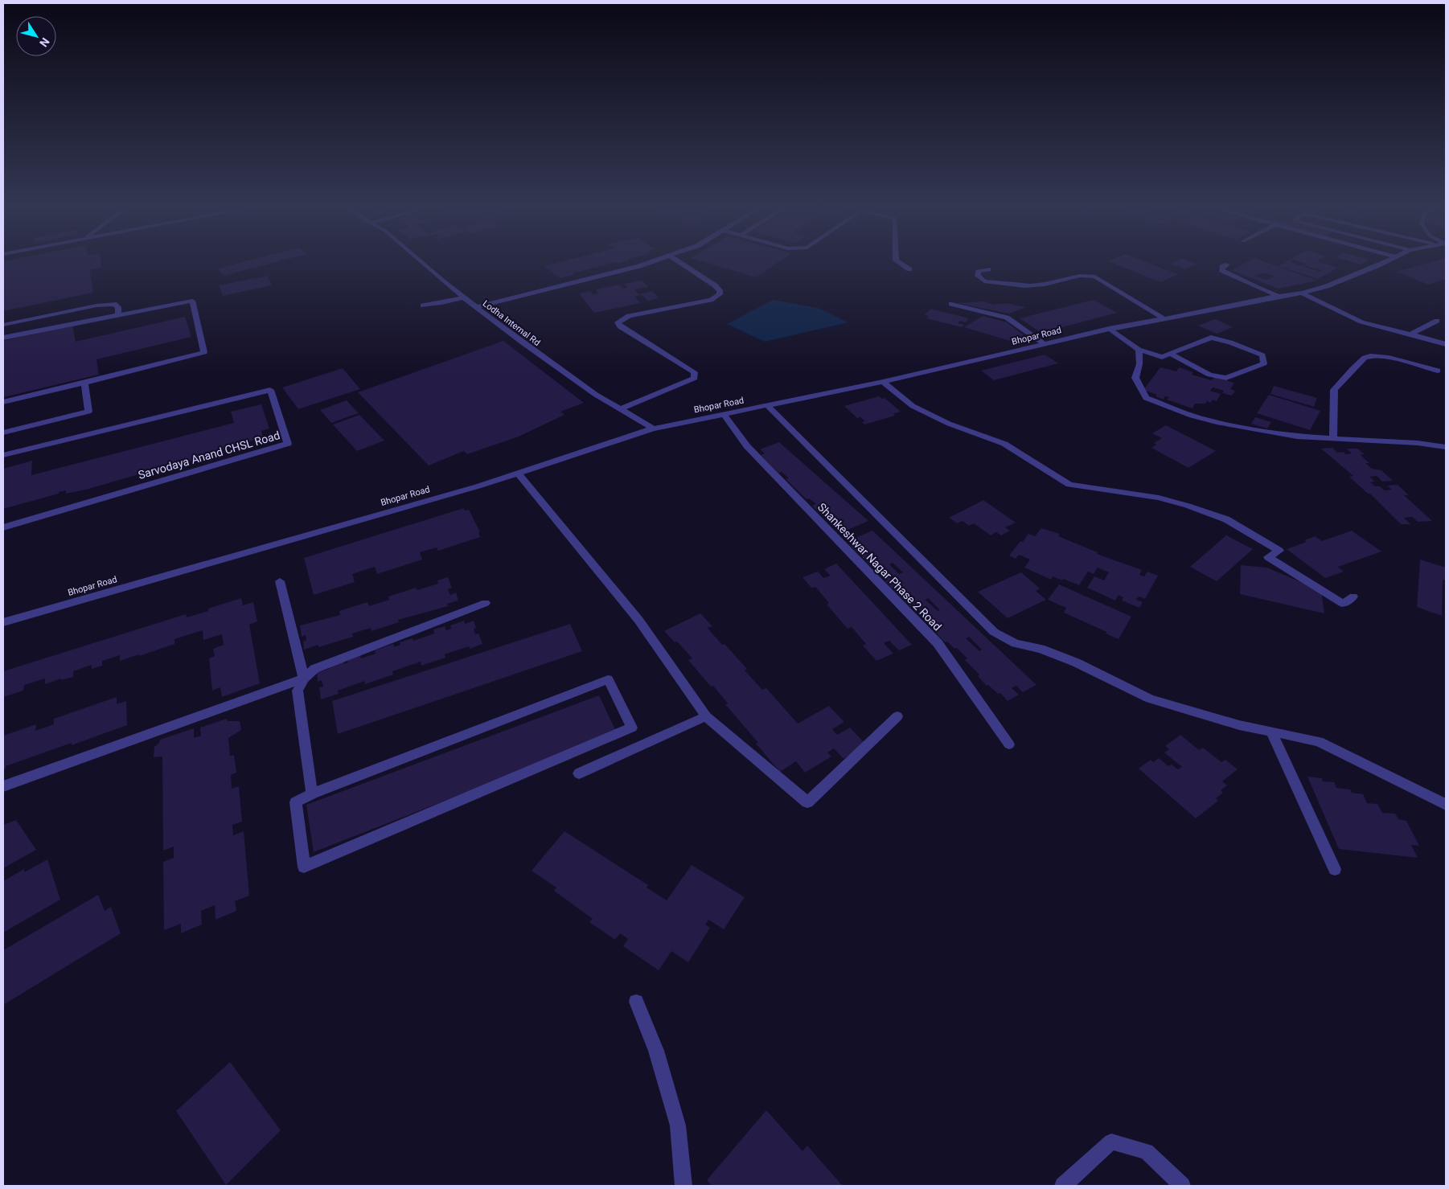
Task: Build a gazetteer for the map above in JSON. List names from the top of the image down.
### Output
{
  "streets": {
    "street": [
      "Lodha Internal Rd",
      "Bhopar Road",
      "Sarvodaya Anand CHSL Road",
      "Shankeshwar Nagar Phase 2 Road"
    ]
  },
  "crossings": [
    ["Lodha Internal Rd", "Bhopar Road"],
    ["Bhopar Road", "Shankeshwar Nagar Phase 2 Road"]
  ],
  "north": "bottom right"
}
